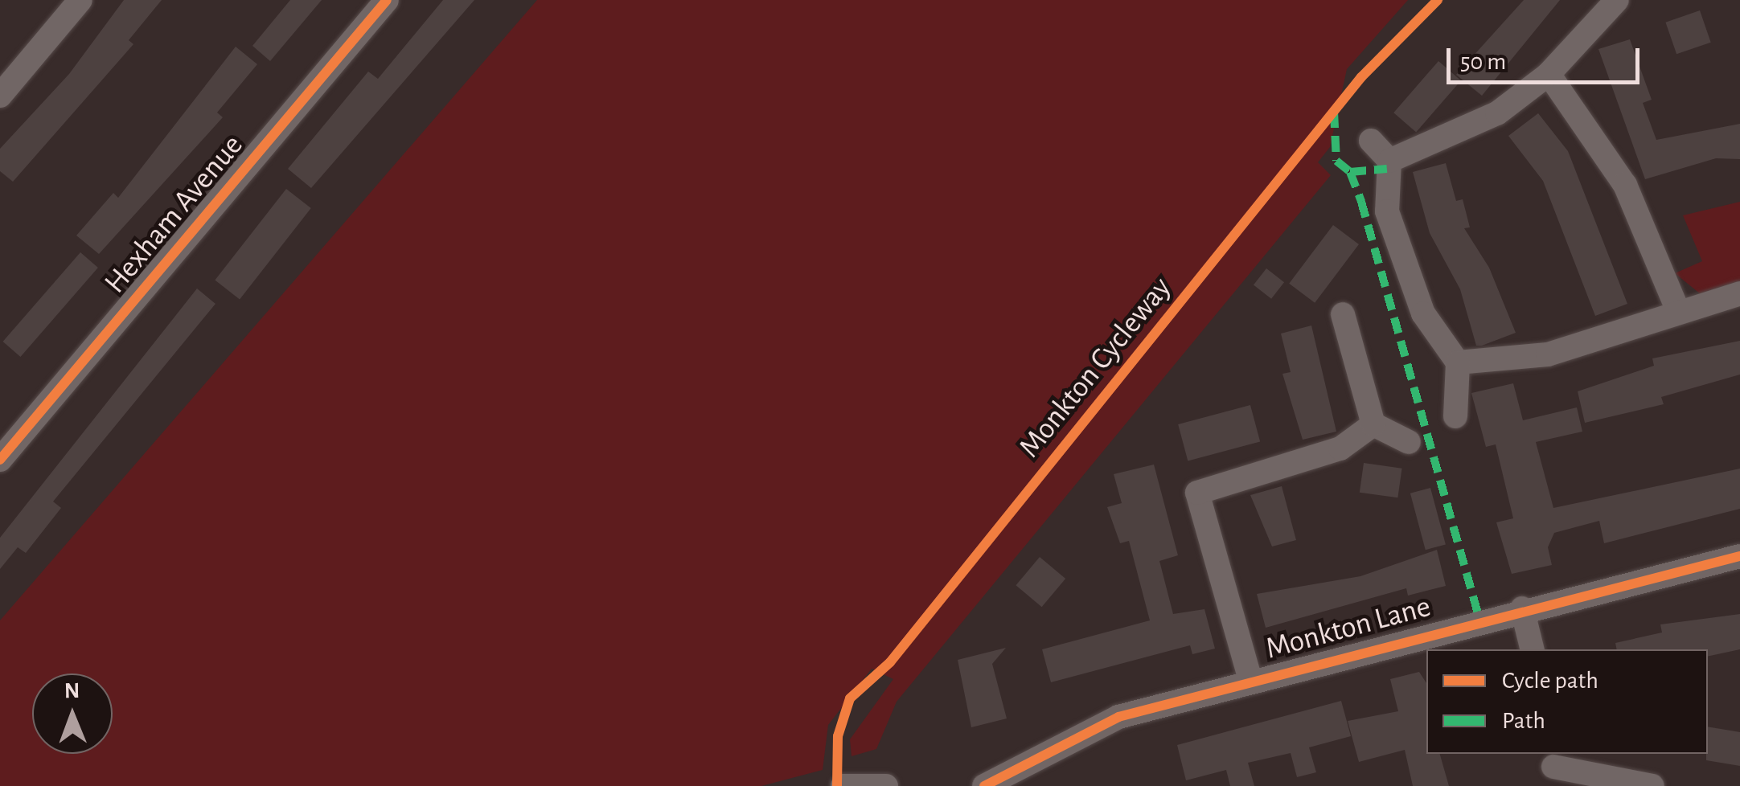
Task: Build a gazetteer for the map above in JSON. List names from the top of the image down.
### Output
{
  "streets": {
    "street": ["Hexham Avenue", "Monkton Lane"],
    "cycle path": ["Monkton Cycleway"]
  },
  "legend": ["Cycle path", "Path"],
  "scale_bar": "50 m",
  "north": "top"
}
